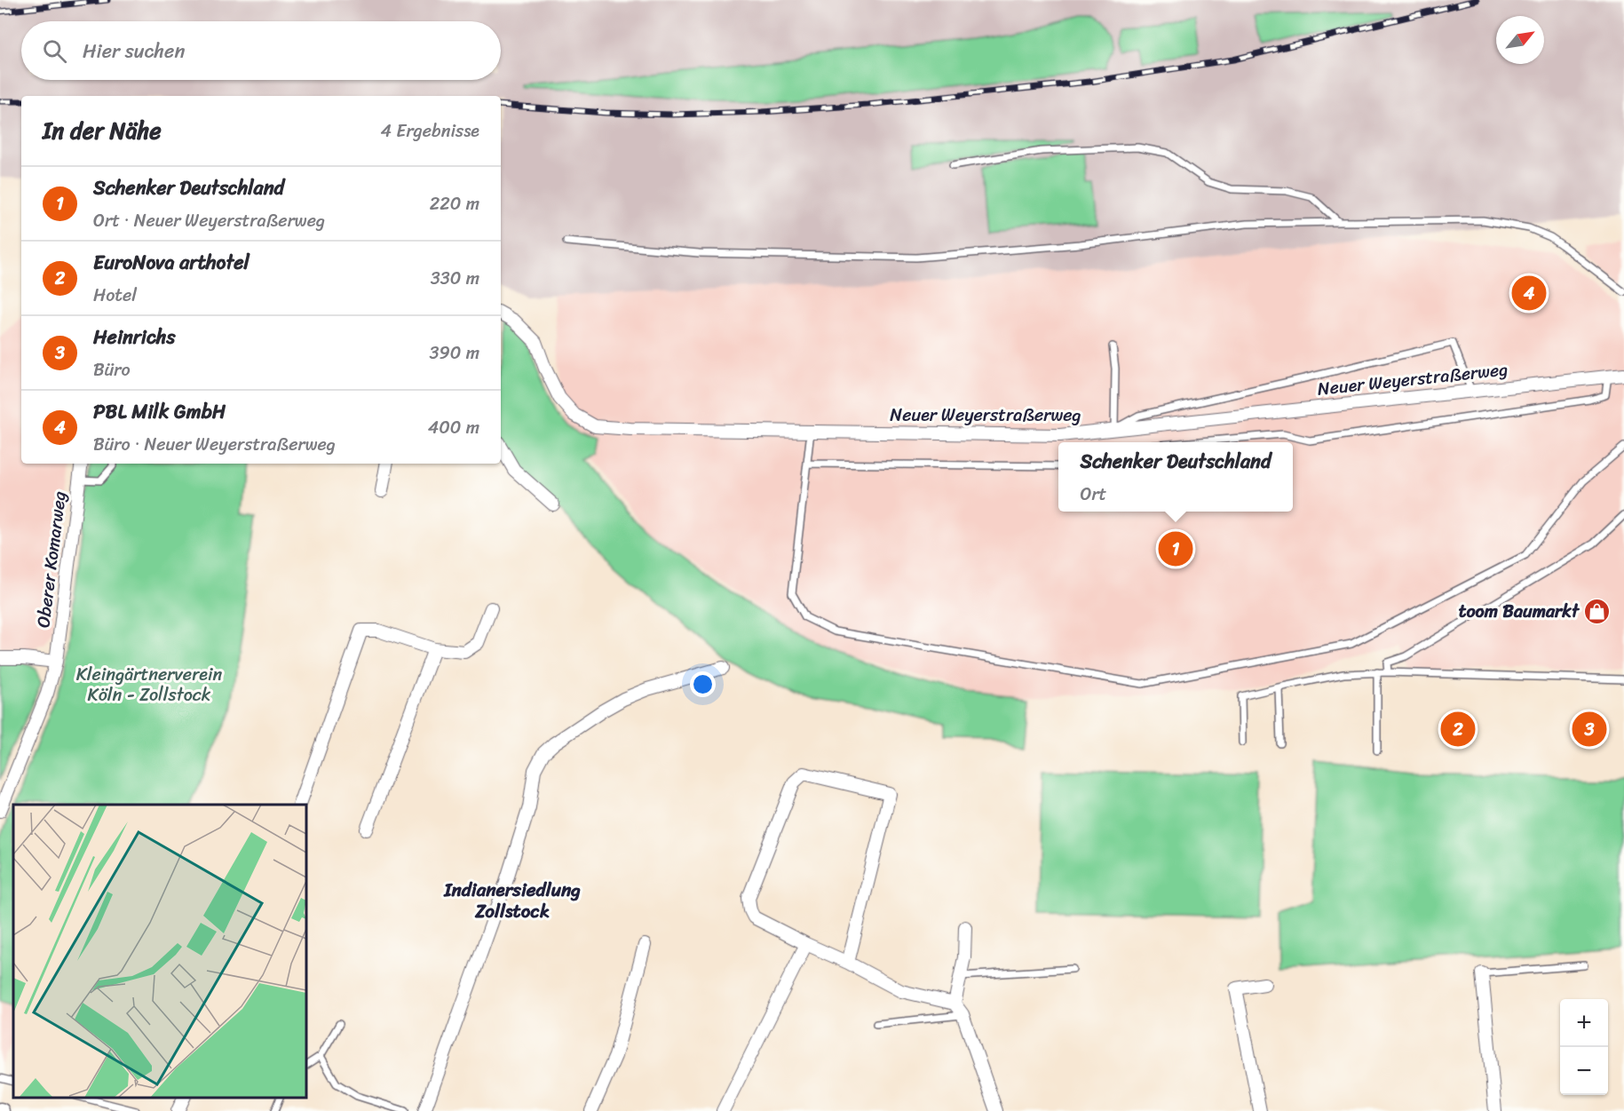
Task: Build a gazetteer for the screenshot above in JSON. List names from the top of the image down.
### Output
{
  "streets": {
    "street": ["Neuer Weyerstraßerweg", "Oberer Komarweg"]
  },
  "districts": ["Indianersiedlung Zollstock"],
  "parks": ["Kleingärtnerverein Köln - Zollstock"],
  "places": {
    "shop": ["toom Baumarkt"]
  },
  "north": "top right",
  "page": {
    "search": "Hier suchen",
    "heading": ["In der Nähe", "4 Ergebnisse"],
    "list": [
      {
        "mark": "1",
        "name": "Schenker Deutschland",
        "note": "Ort · Neuer Weyerstraßerweg",
        "value": "220 m"
      },
      {
        "mark": "2",
        "name": "EuroNova arthotel",
        "note": "Hotel",
        "value": "330 m"
      },
      {
        "mark": "3",
        "name": "Heinrichs",
        "note": "Büro",
        "value": "390 m"
      },
      {
        "mark": "4",
        "name": "PBL Milk GmbH",
        "note": "Büro · Neuer Weyerstraßerweg",
        "value": "400 m"
      }
    ],
    "pins": [
      "4",
      "1",
      "2",
      "3"
    ],
    "popup": ["Schenker Deutschland", "Ort"],
    "map_buttons": ["+", "−"]
  }
}
